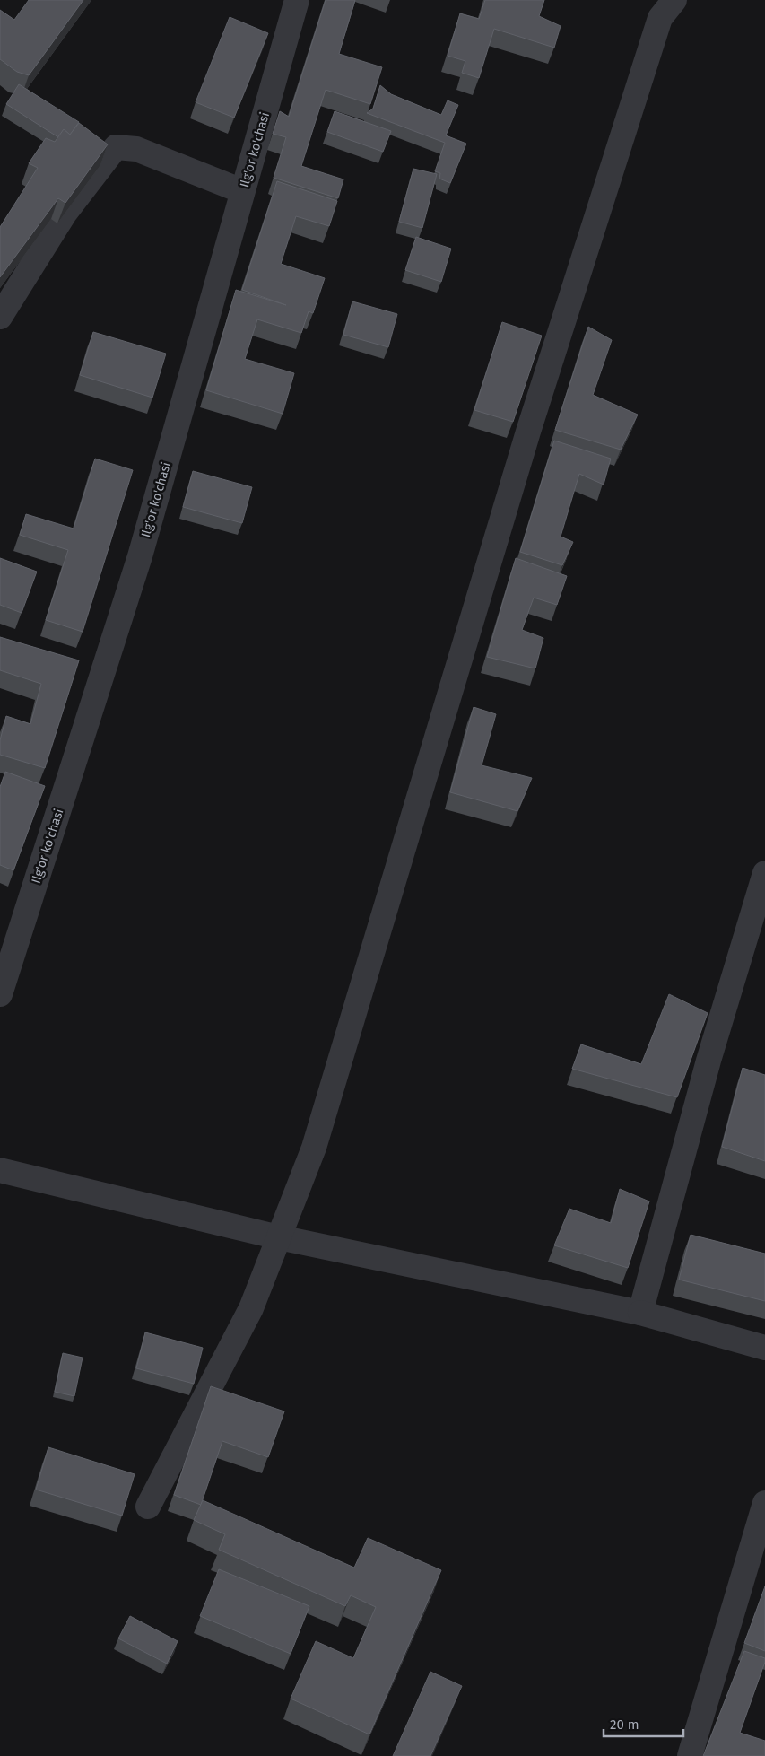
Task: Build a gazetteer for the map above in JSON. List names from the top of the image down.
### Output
{
  "streets": {
    "street": ["Ilg'or ko'chasi"]
  },
  "scale_bar": "20 m"
}
